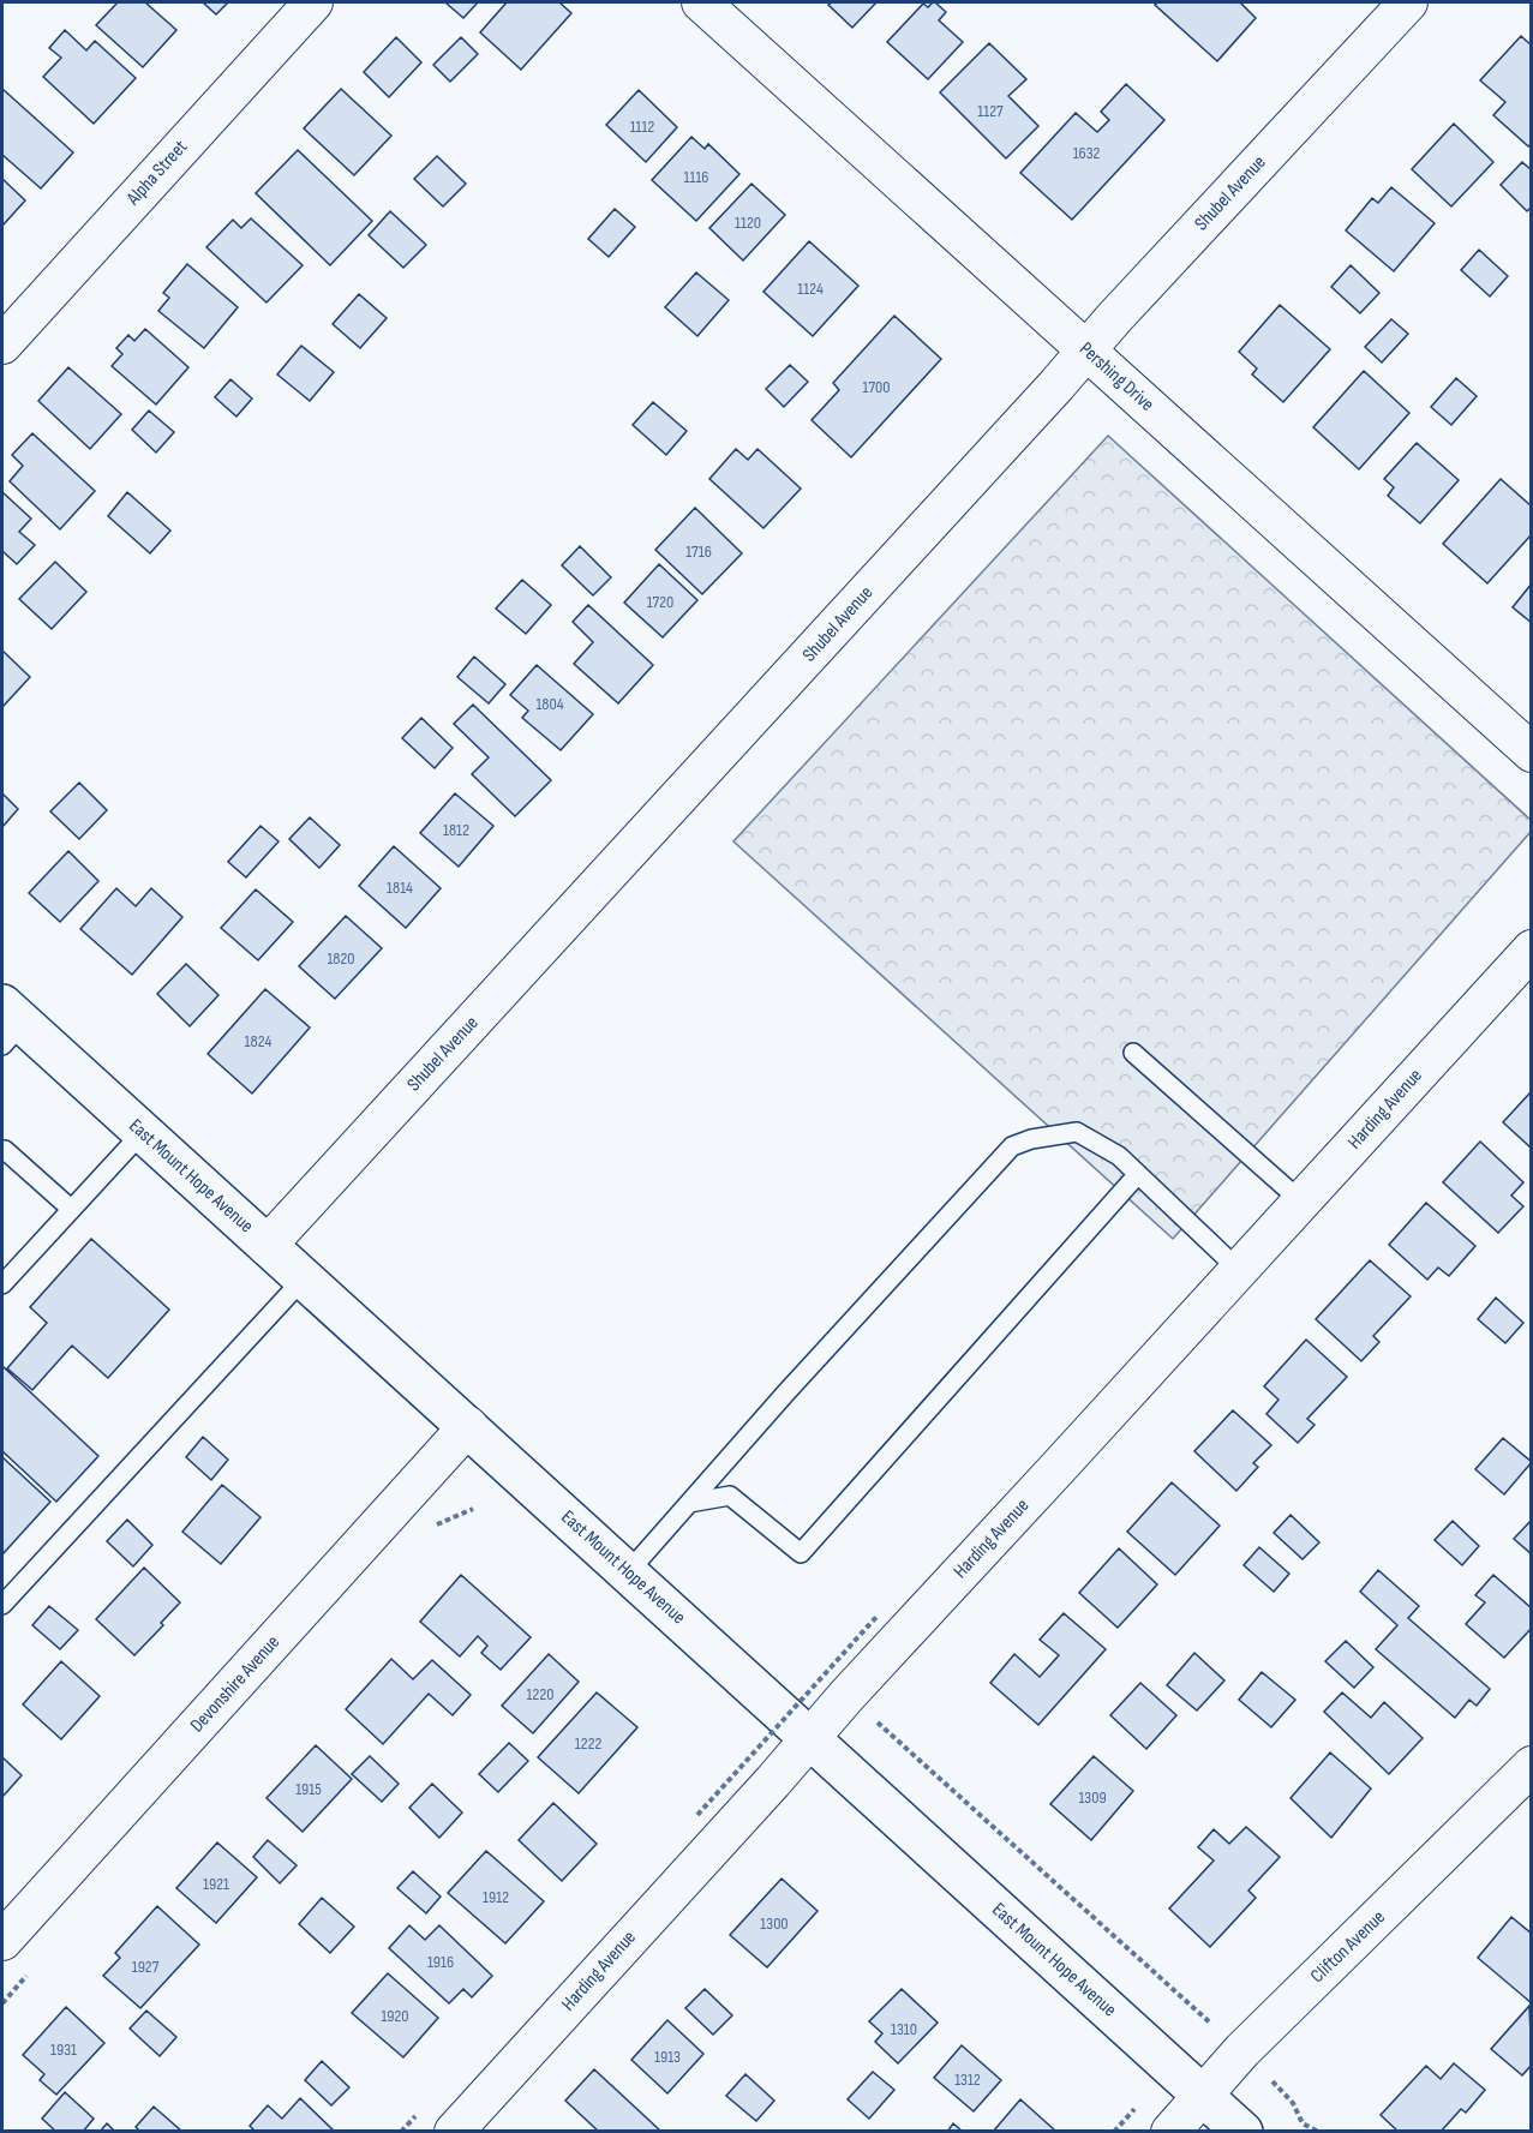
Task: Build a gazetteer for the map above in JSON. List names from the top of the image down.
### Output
{
  "streets": {
    "street": [
      "Alpha Street",
      "Shubel Avenue",
      "Pershing Drive",
      "Harding Avenue",
      "East Mount Hope Avenue",
      "Devonshire Avenue",
      "Clifton Avenue"
    ]
  },
  "crossings": [
    ["Shubel Avenue", "Pershing Drive"],
    ["Shubel Avenue", "East Mount Hope Avenue"],
    ["Harding Avenue", "East Mount Hope Avenue"],
    ["East Mount Hope Avenue", "Devonshire Avenue"],
    ["East Mount Hope Avenue", "Clifton Avenue"]
  ],
  "house_numbers": [
    "1127",
    "1112",
    "1632",
    "1116",
    "1120",
    "1124",
    "1700",
    "1716",
    "1720",
    "1804",
    "1812",
    "1814",
    "1820",
    "1824",
    "1220",
    "1222",
    "1915",
    "1309",
    "1921",
    "1912",
    "1300",
    "1916",
    "1927",
    "1920",
    "1310",
    "1931",
    "1913",
    "1312"
  ]
}
